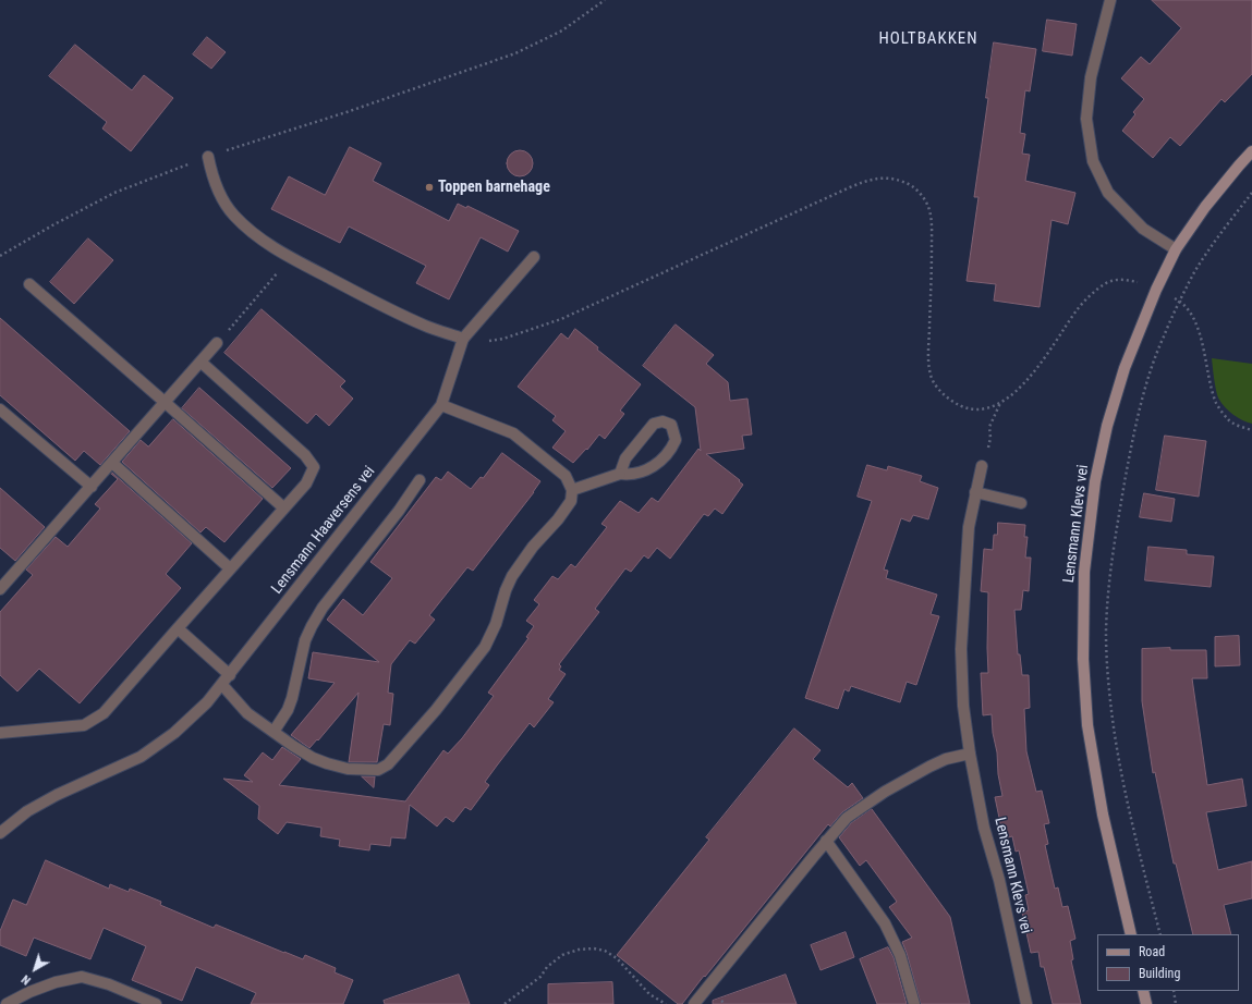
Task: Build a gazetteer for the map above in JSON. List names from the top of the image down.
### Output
{
  "streets": {
    "street": ["Lensmann Klevs vei", "Lensmann Haaversens vei"]
  },
  "districts": ["HOLTBAKKEN"],
  "places": ["Toppen barnehage"],
  "legend": ["Road", "Building"],
  "north": "bottom left"
}
